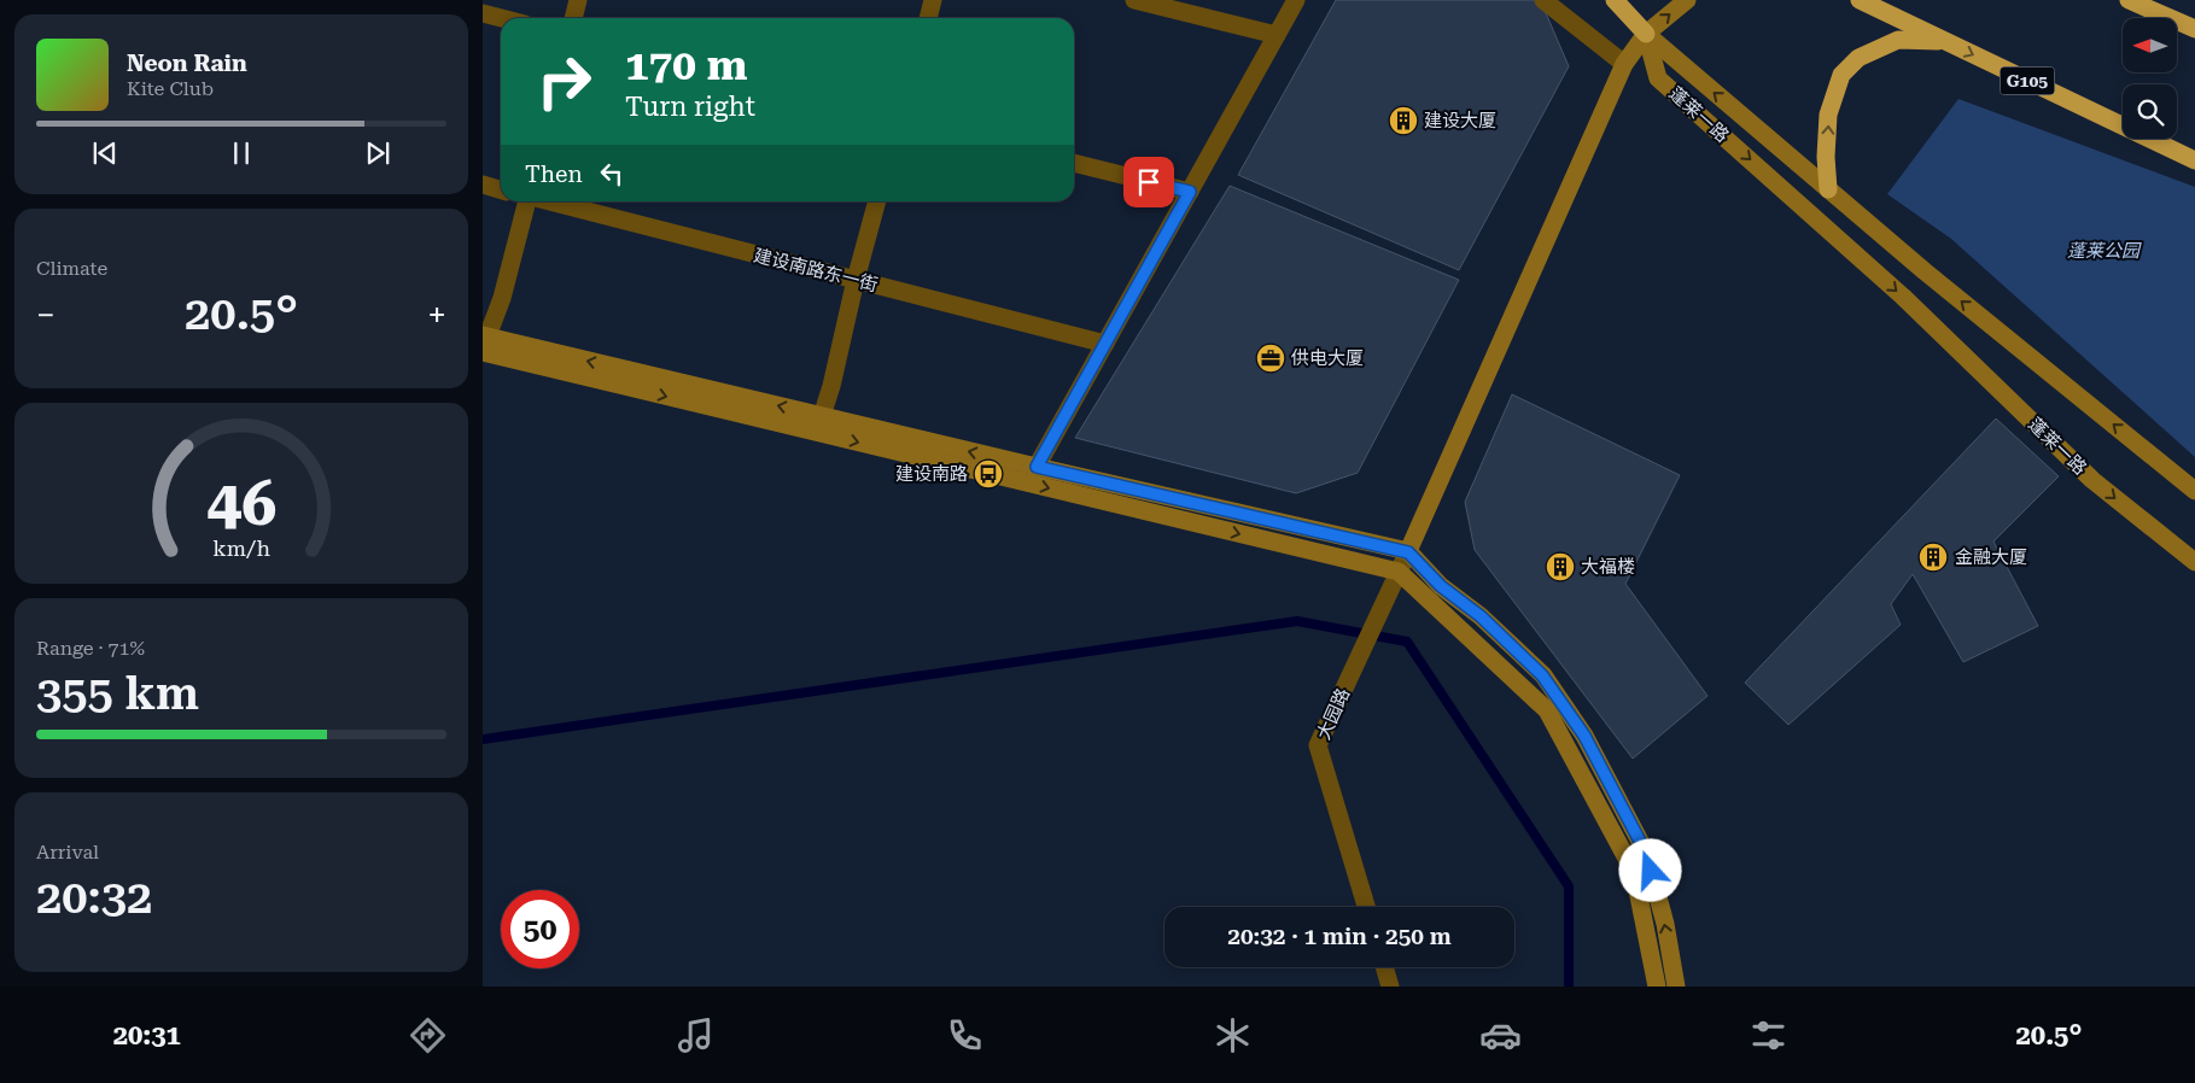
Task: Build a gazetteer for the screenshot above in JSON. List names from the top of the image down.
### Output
{
  "streets": {
    "highway": ["G105"],
    "main road": ["蓬莱一路"],
    "street": ["建设南路东一街", "大园路"]
  },
  "parks": ["蓬莱公园"],
  "places": {
    "building": ["建设大厦", "金融大厦", "大福楼"],
    "office": ["供电大厦"],
    "bus stop": ["建设南路"]
  },
  "north": "left",
  "page": {
    "turn": ["170 m", "Turn right"],
    "song": ["Neon Rain", "Kite Club"],
    "then": "Then",
    "tile": [
      "Climate",
      ["Range · 71%", "355 km"],
      ["Arrival", "20:32"]
    ],
    "heat": ["−", "20.5°", "+"],
    "limit": "50",
    "trip": "20:32 · 1 min · 250 m",
    "tabs": ["20:31", "20.5°"],
    "gauge": ["46", "km/h"]
  }
}
